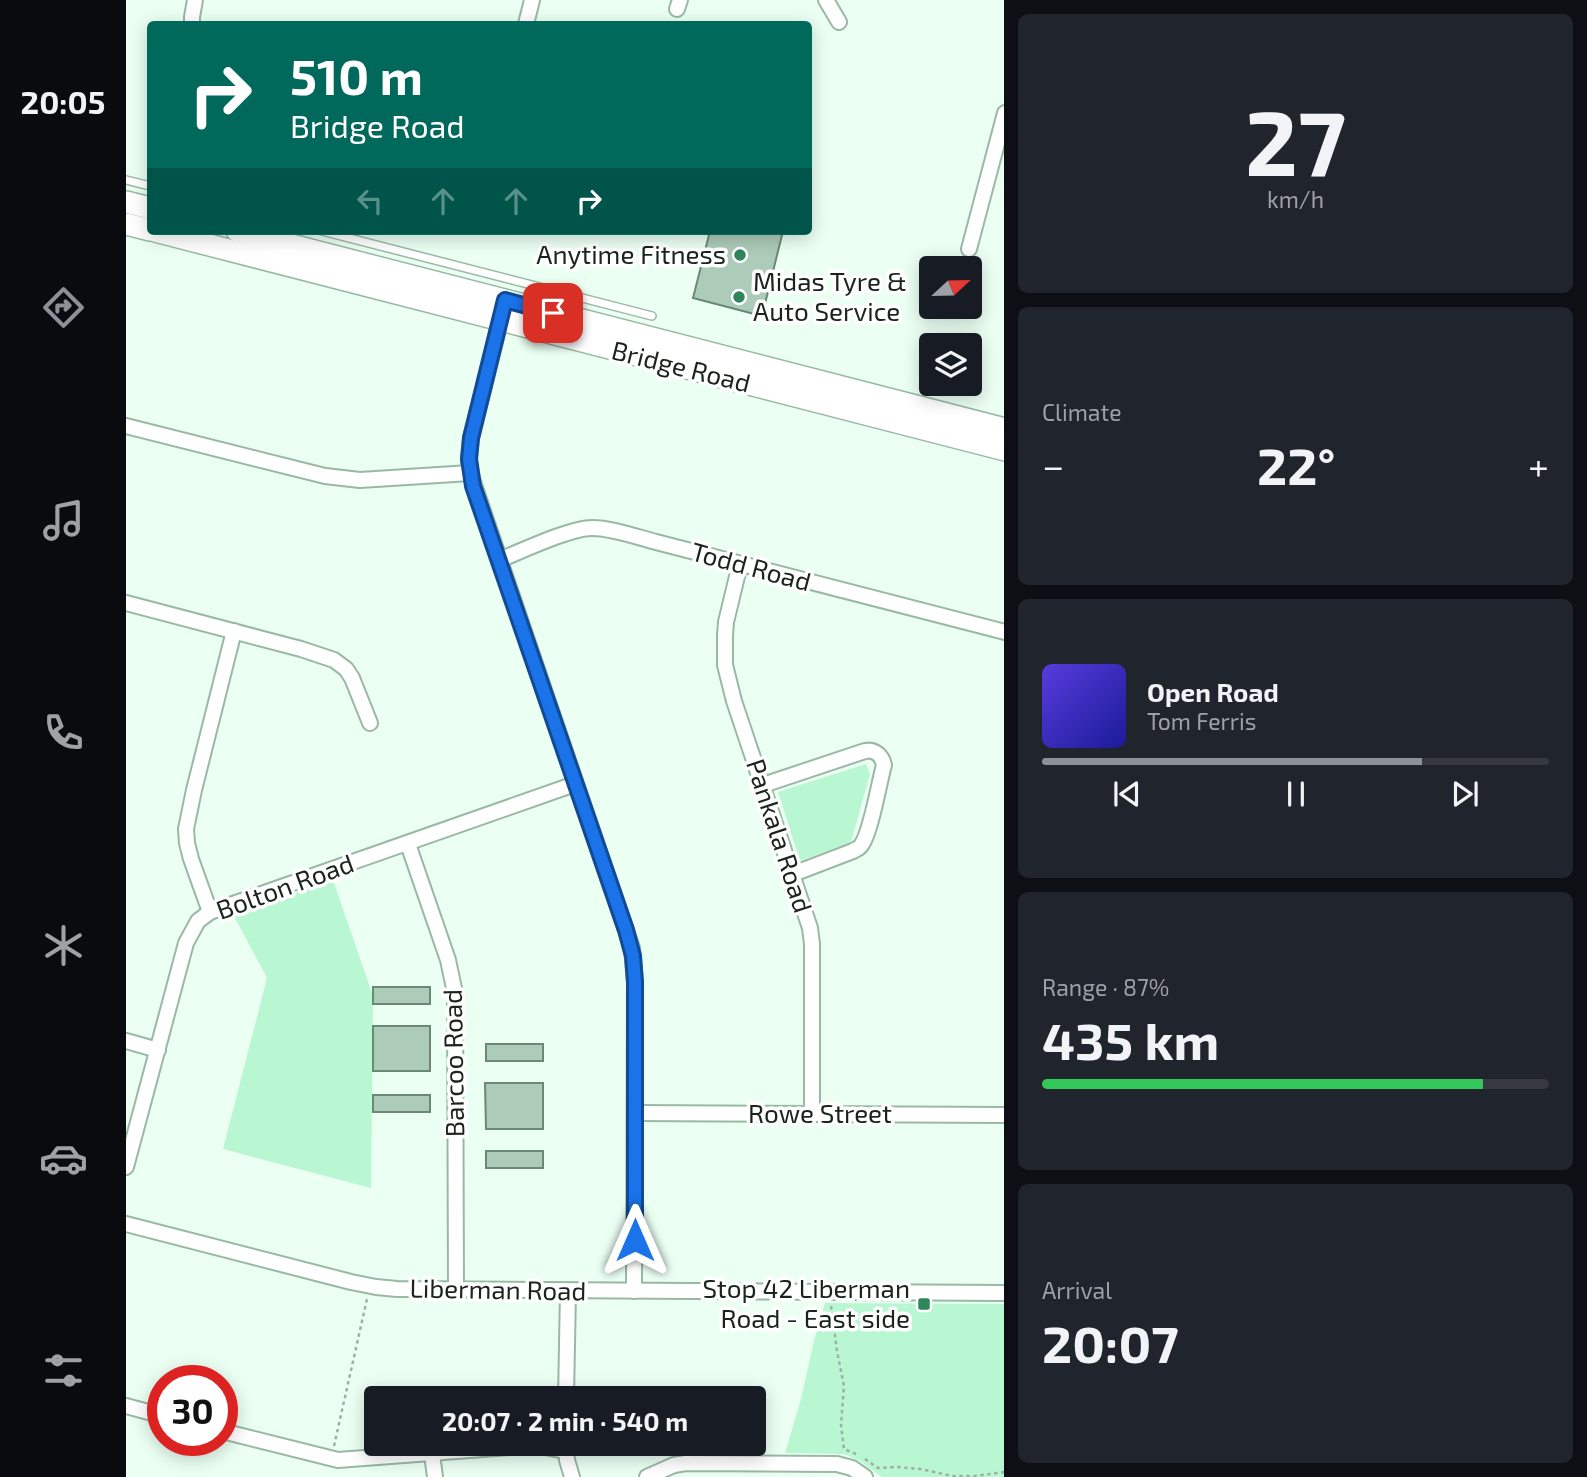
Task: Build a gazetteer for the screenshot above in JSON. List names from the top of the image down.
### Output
{
  "streets": {
    "main road": ["Bridge Road"],
    "street": [
      "Todd Road",
      "Pankala Road",
      "Bolton Road",
      "Barcoo Road",
      "Rowe Street",
      "Liberman Road"
    ]
  },
  "crossings": [
    ["Todd Road", "Pankala Road"],
    ["Pankala Road", "Rowe Street"],
    ["Bolton Road", "Barcoo Road"],
    ["Barcoo Road", "Liberman Road"]
  ],
  "places": {
    "other": ["Anytime Fitness", "Midas Tyre & Auto Service"],
    "transit": ["Stop 42 Liberman Road - East side"]
  },
  "north": "right",
  "page": {
    "tabs": "20:05",
    "tile": [
      ["27", "km/h"],
      "Climate",
      ["Range · 87%", "435 km"],
      ["Arrival", "20:07"]
    ],
    "turn": ["510 m", "Bridge Road"],
    "heat": ["−", "22°", "+"],
    "song": ["Open Road", "Tom Ferris"],
    "limit": "30",
    "trip": "20:07 · 2 min · 540 m"
  }
}
